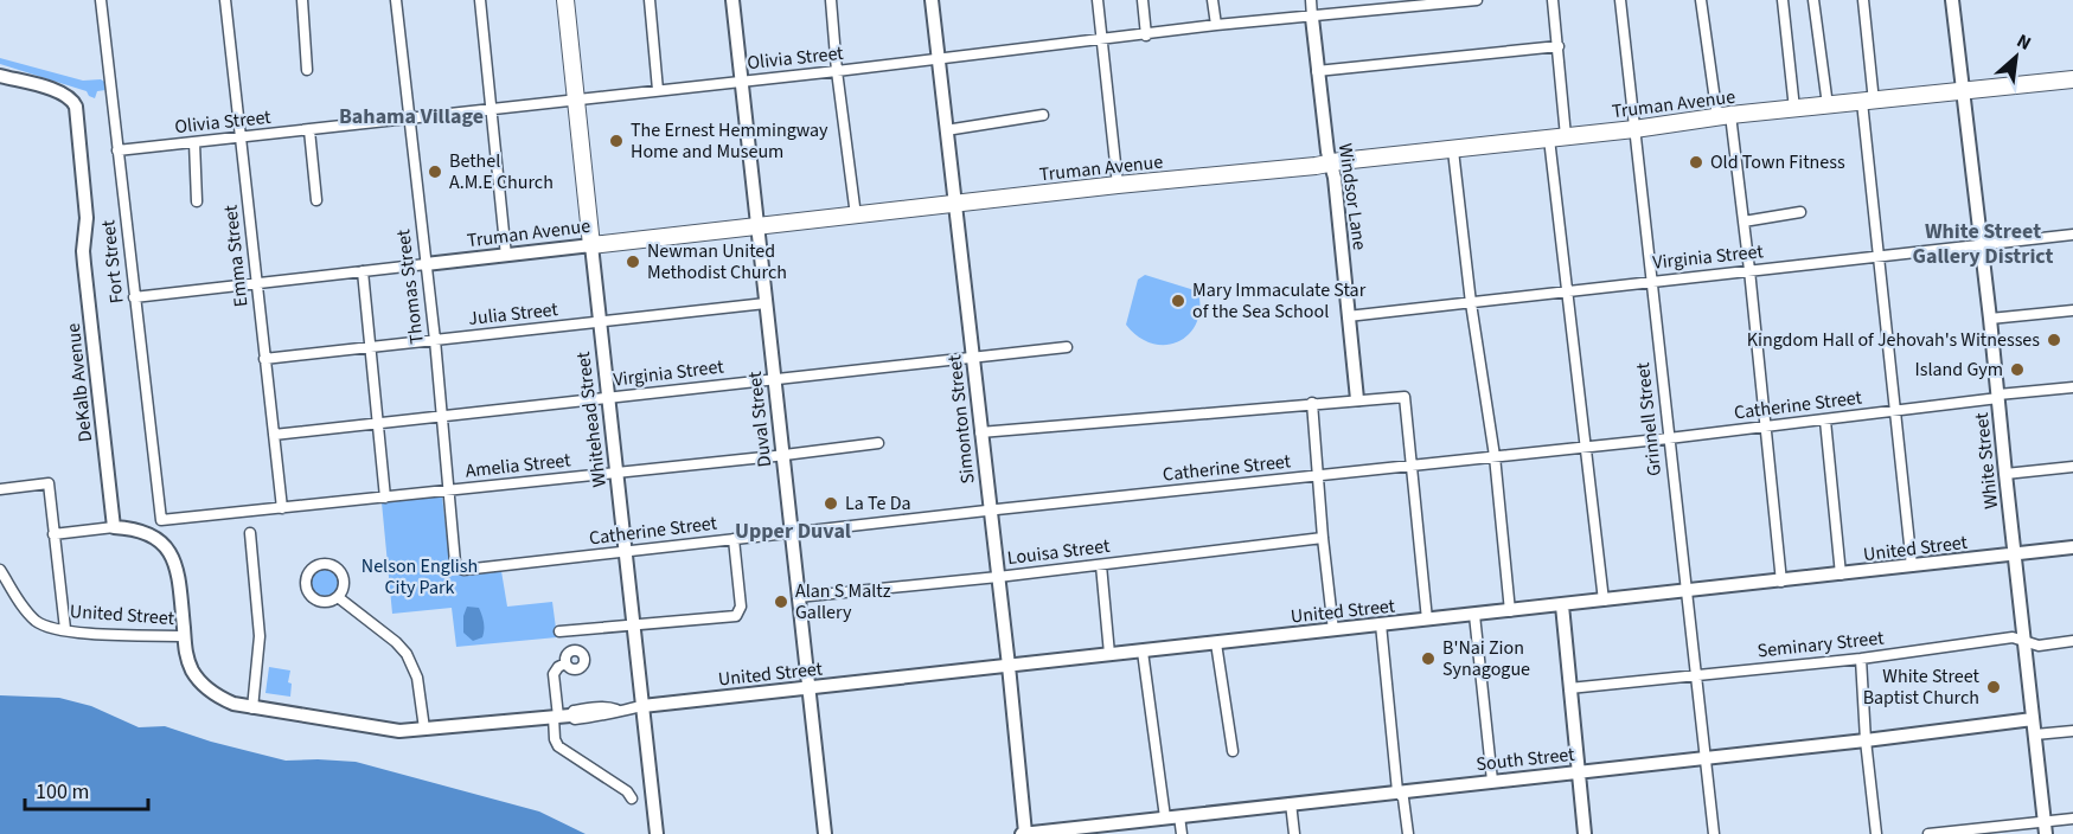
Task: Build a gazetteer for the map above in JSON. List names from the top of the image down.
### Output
{
  "streets": {
    "main road": ["Truman Avenue", "Whitehead Street"],
    "street": [
      "Olivia Street",
      "Windsor Lane",
      "Emma Street",
      "Virginia Street",
      "Fort Street",
      "Thomas Street",
      "Julia Street",
      "DeKalb Avenue",
      "Catherine Street",
      "Duval Street",
      "Simonton Street",
      "Grinnell Street",
      "White Street",
      "Amelia Street",
      "United Street",
      "Louisa Street",
      "Seminary Street",
      "South Street"
    ]
  },
  "crossings": [
    ["Olivia Street", "Windsor Lane"],
    ["Olivia Street", "Emma Street"],
    ["Olivia Street", "Fort Street"],
    ["Olivia Street", "Thomas Street"],
    ["Olivia Street", "Whitehead Street"],
    ["Olivia Street", "Duval Street"],
    ["Olivia Street", "Simonton Street"],
    ["Truman Avenue", "Windsor Lane"],
    ["Truman Avenue", "Emma Street"],
    ["Truman Avenue", "Fort Street"],
    ["Truman Avenue", "Thomas Street"],
    ["Truman Avenue", "Whitehead Street"],
    ["Truman Avenue", "Duval Street"],
    ["Truman Avenue", "Simonton Street"],
    ["Truman Avenue", "Grinnell Street"],
    ["Truman Avenue", "White Street"],
    ["Windsor Lane", "Virginia Street"],
    ["Emma Street", "Virginia Street"],
    ["Emma Street", "Julia Street"],
    ["Emma Street", "Amelia Street"],
    ["Virginia Street", "Thomas Street"],
    ["Virginia Street", "Whitehead Street"],
    ["Virginia Street", "Duval Street"],
    ["Virginia Street", "Simonton Street"],
    ["Virginia Street", "Grinnell Street"],
    ["Virginia Street", "White Street"],
    ["Fort Street", "Amelia Street"],
    ["Thomas Street", "Julia Street"],
    ["Thomas Street", "Catherine Street"],
    ["Thomas Street", "Amelia Street"],
    ["Julia Street", "Whitehead Street"],
    ["Julia Street", "Duval Street"],
    ["Catherine Street", "Whitehead Street"],
    ["Catherine Street", "Duval Street"],
    ["Catherine Street", "Simonton Street"],
    ["Catherine Street", "Grinnell Street"],
    ["Catherine Street", "White Street"],
    ["Whitehead Street", "Amelia Street"],
    ["Whitehead Street", "United Street"],
    ["Duval Street", "Amelia Street"],
    ["Duval Street", "United Street"],
    ["Duval Street", "Louisa Street"],
    ["Simonton Street", "United Street"],
    ["Simonton Street", "Louisa Street"],
    ["Simonton Street", "South Street"],
    ["Grinnell Street", "United Street"],
    ["Grinnell Street", "Seminary Street"],
    ["Grinnell Street", "South Street"],
    ["White Street", "United Street"],
    ["White Street", "Seminary Street"],
    ["White Street", "South Street"]
  ],
  "districts": ["Bahama Village", "White Street Gallery District", "Upper Duval"],
  "parks": ["Nelson English City Park"],
  "places": [
    "The Ernest Hemmingway Home and Museum",
    "Old Town Fitness",
    "Bethel A.M.E Church",
    "Newman United Methodist Church",
    "Mary Immaculate Star of the Sea School",
    "Kingdom Hall of Jehovah's Witnesses",
    "Island Gym",
    "La Te Da",
    "Alan S Maltz Gallery",
    "B'Nai Zion Synagogue",
    "White Street Baptist Church"
  ],
  "scale_bar": "100 m",
  "north": "top right"
}
